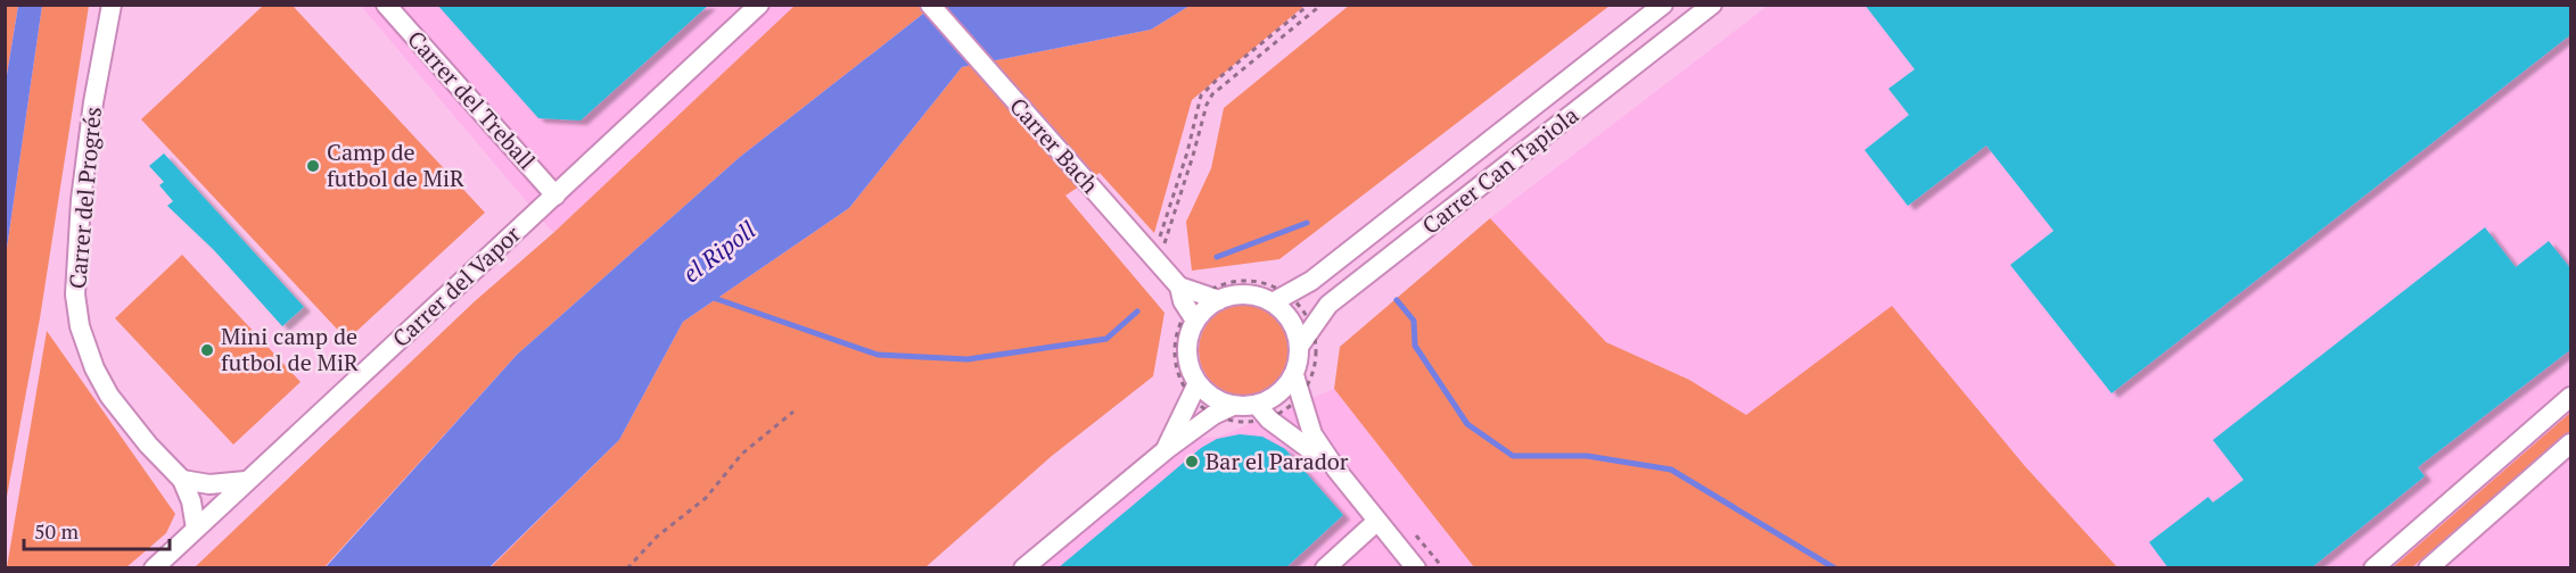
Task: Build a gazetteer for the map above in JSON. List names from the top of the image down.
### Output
{
  "streets": {
    "street": [
      "Carrer del Treball",
      "Carrer Bach",
      "Carrer Can Tapiola",
      "Carrer del Progrés",
      "Carrer del Vapor"
    ]
  },
  "crossings": [
    ["Carrer del Treball", "Carrer del Vapor"],
    ["Carrer Bach", "Carrer Can Tapiola"],
    ["Carrer del Progrés", "Carrer del Vapor"]
  ],
  "water": ["el Ripoll"],
  "places": ["Camp de futbol de MiR", "Mini camp de futbol de MiR", "Bar el Parador"],
  "scale_bar": "50 m"
}
